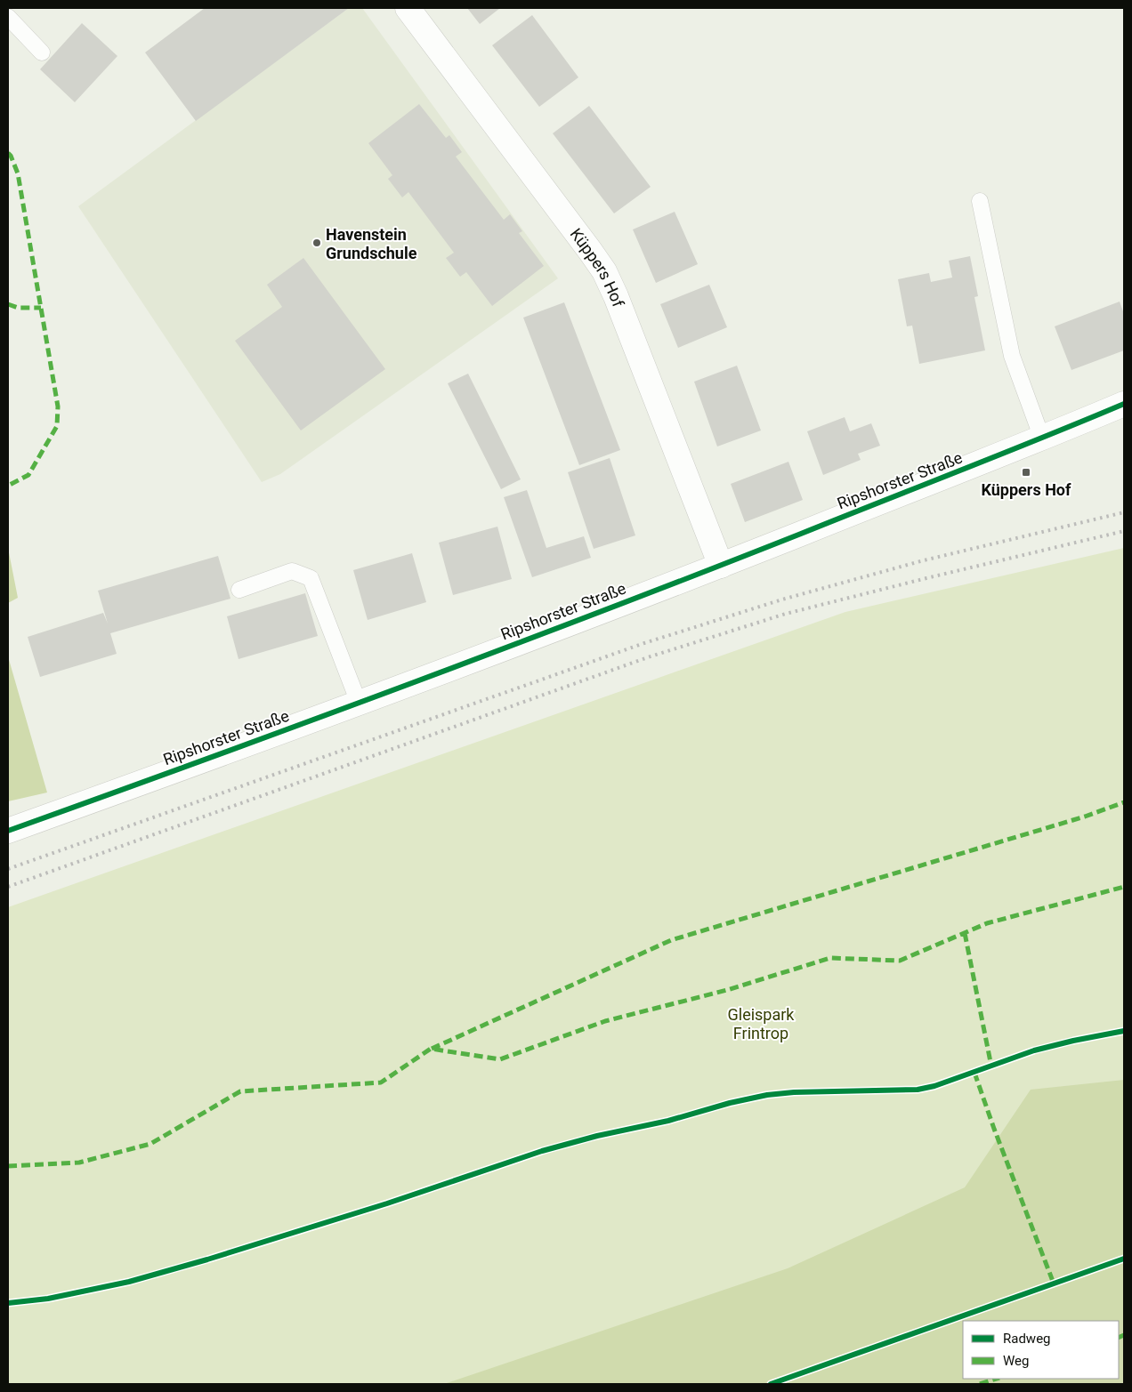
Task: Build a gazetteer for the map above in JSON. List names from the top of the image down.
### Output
{
  "streets": {
    "street": ["Küppers Hof", "Ripshorster Straße"]
  },
  "crossings": [
    ["Küppers Hof", "Ripshorster Straße"]
  ],
  "parks": ["Gleispark Frintrop"],
  "places": {
    "other": ["Havenstein Grundschule"],
    "transit": ["Küppers Hof"]
  },
  "legend": ["Radweg", "Weg"]
}
